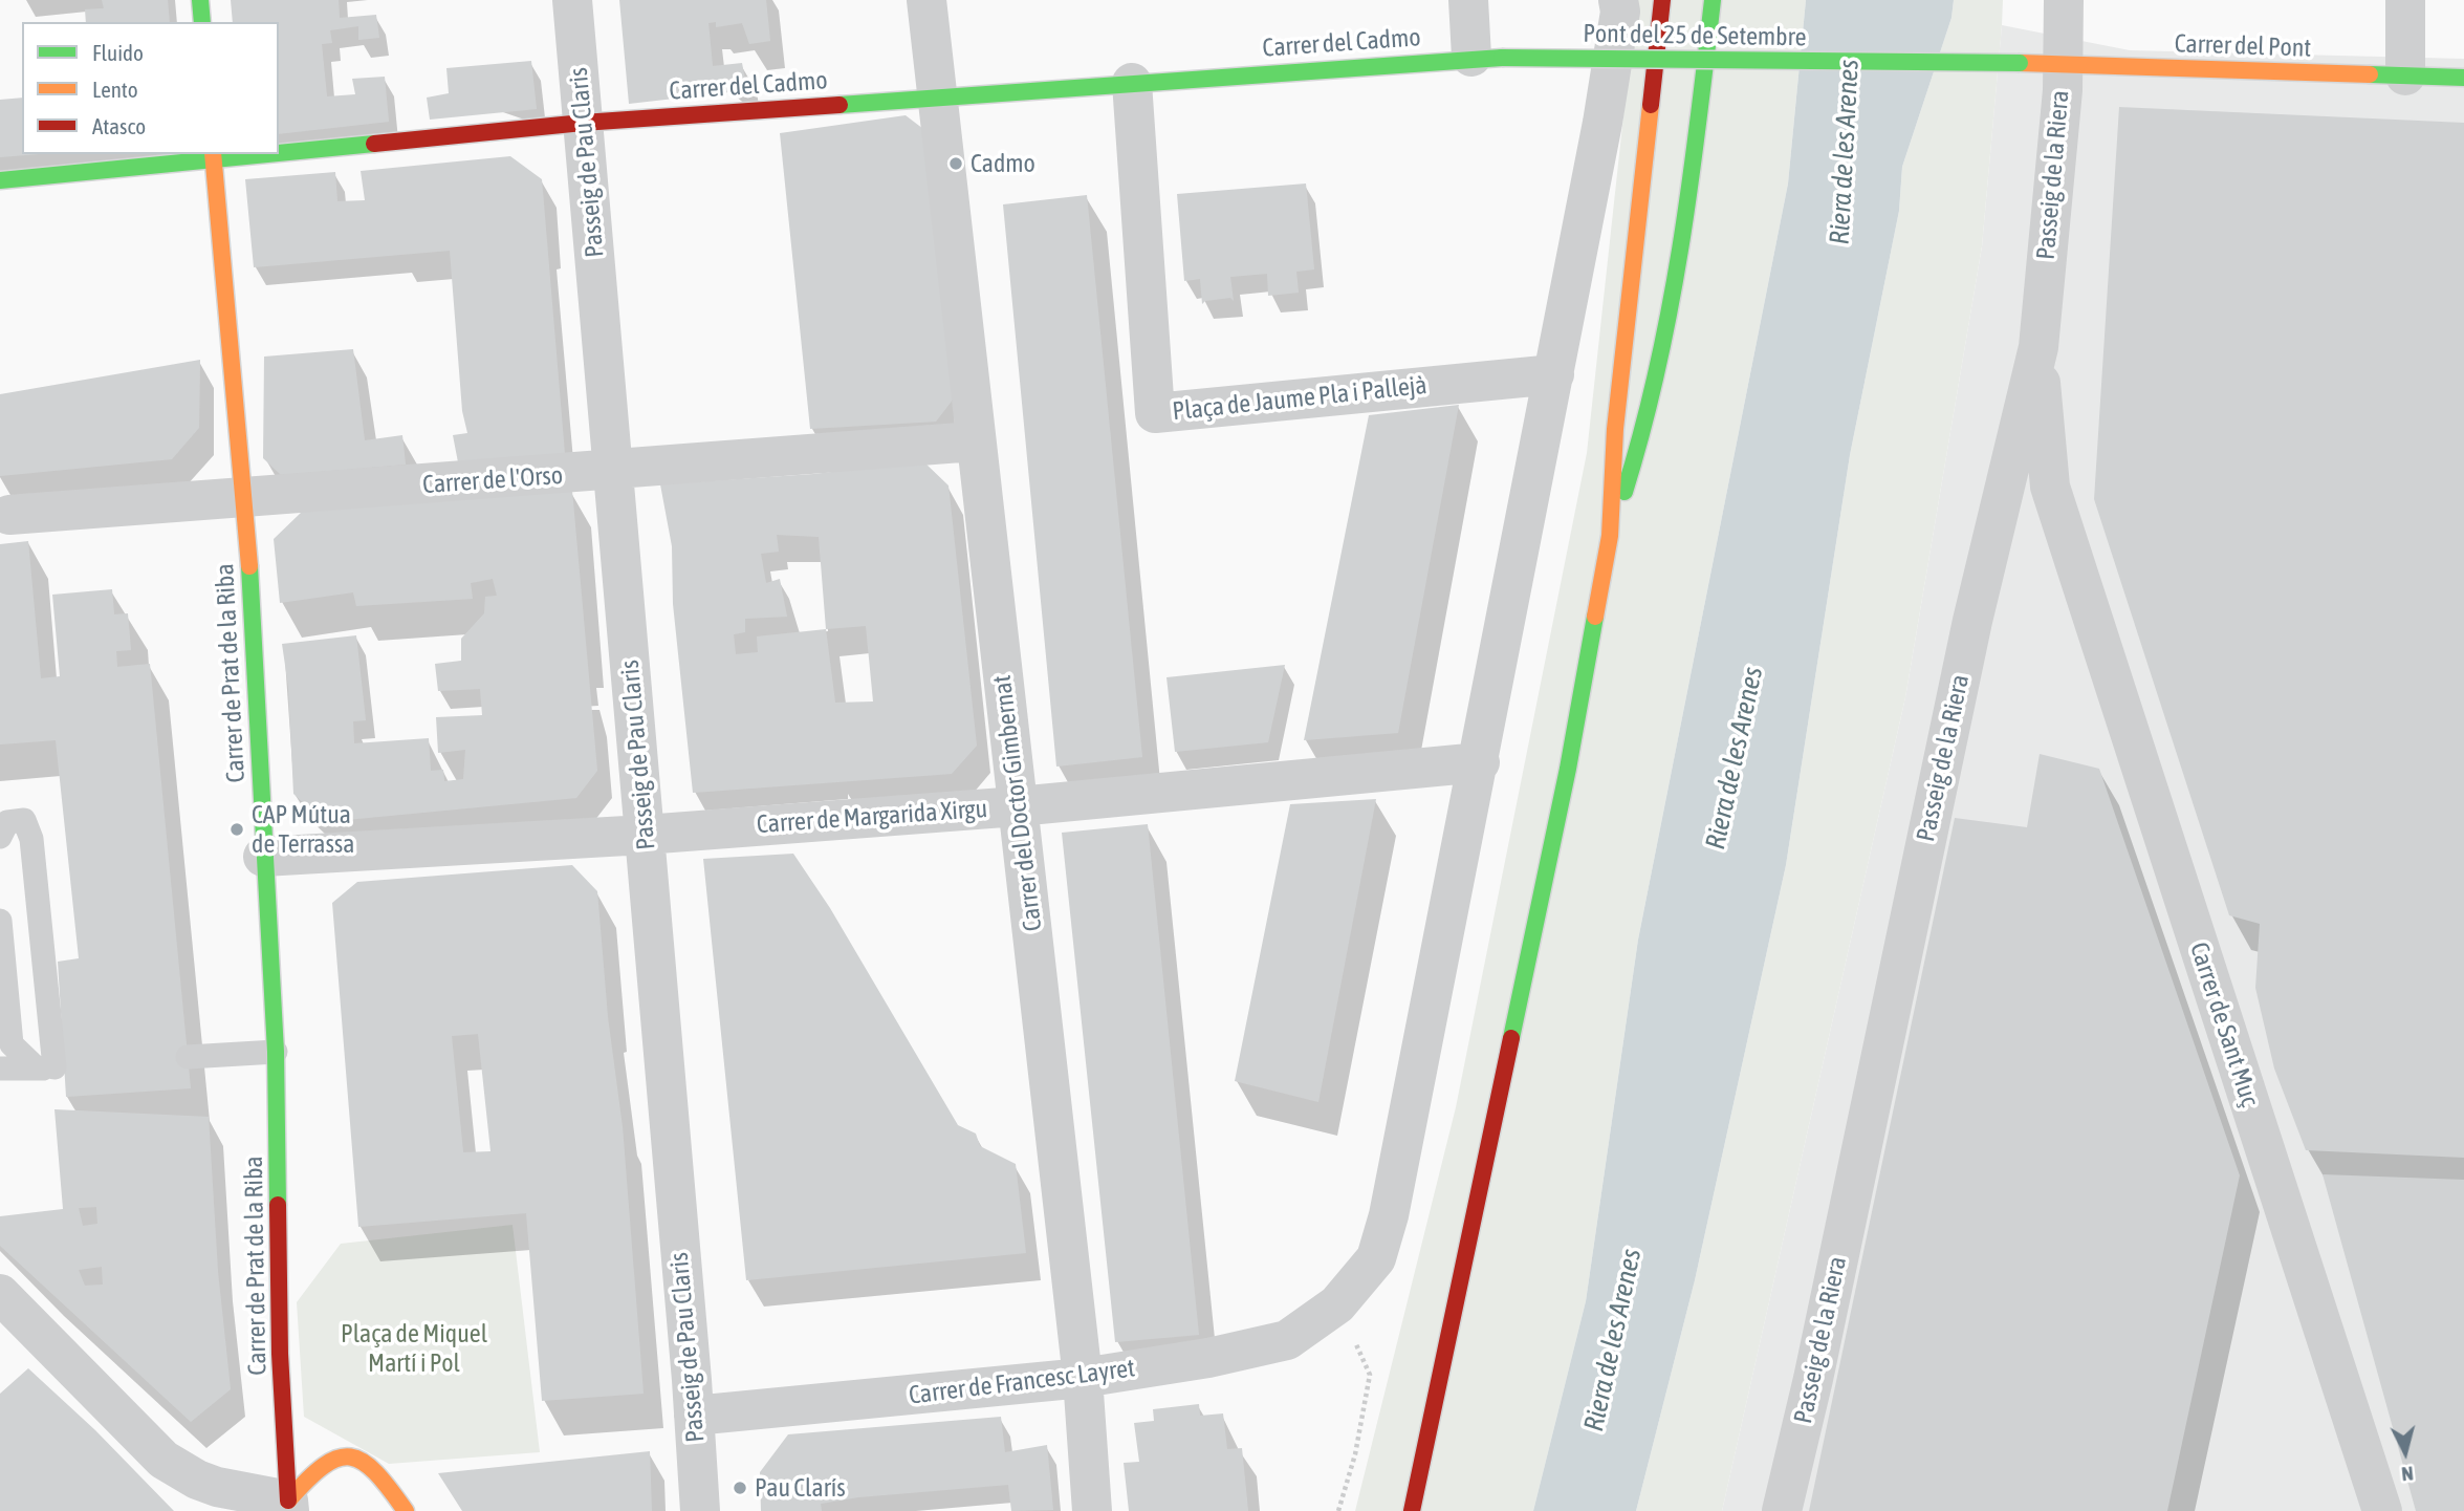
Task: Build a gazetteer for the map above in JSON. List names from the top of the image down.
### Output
{
  "streets": {
    "street": [
      "Pont del 25 de Setembre",
      "Carrer del Cadmo",
      "Carrer del Pont",
      "Passeig de Pau Claris",
      "Passeig de la Riera",
      "Plaça de Jaume Pla i Pallejà",
      "Carrer de l'Orso",
      "Carrer de Prat de la Riba",
      "Carrer del Doctor Gimbernat",
      "Carrer de Margarida Xirgu",
      "Carrer de Sant Muç",
      "Carrer de Francesc Layret"
    ]
  },
  "crossings": [
    ["Pont del 25 de Setembre", "Carrer del Cadmo"],
    ["Pont del 25 de Setembre", "Carrer del Pont"],
    ["Carrer del Cadmo", "Passeig de Pau Claris"],
    ["Carrer del Cadmo", "Plaça de Jaume Pla i Pallejà"],
    ["Carrer del Cadmo", "Carrer de Prat de la Riba"],
    ["Carrer del Cadmo", "Carrer del Doctor Gimbernat"],
    ["Carrer del Pont", "Passeig de la Riera"],
    ["Passeig de Pau Claris", "Carrer de l'Orso"],
    ["Passeig de Pau Claris", "Carrer de Margarida Xirgu"],
    ["Passeig de Pau Claris", "Carrer de Francesc Layret"],
    ["Passeig de la Riera", "Carrer de Sant Muç"],
    ["Carrer de l'Orso", "Carrer de Prat de la Riba"],
    ["Carrer de l'Orso", "Carrer del Doctor Gimbernat"],
    ["Carrer de Prat de la Riba", "Carrer de Margarida Xirgu"],
    ["Carrer del Doctor Gimbernat", "Carrer de Margarida Xirgu"],
    ["Carrer del Doctor Gimbernat", "Carrer de Francesc Layret"]
  ],
  "water": ["Riera de les Arenes"],
  "parks": ["Plaça de Miquel Martí i Pol"],
  "places": ["Cadmo", "CAP Mútua de Terrassa", "Pau Clarís"],
  "legend": ["Fluido", "Lento", "Atasco"],
  "north": "bottom"
}
